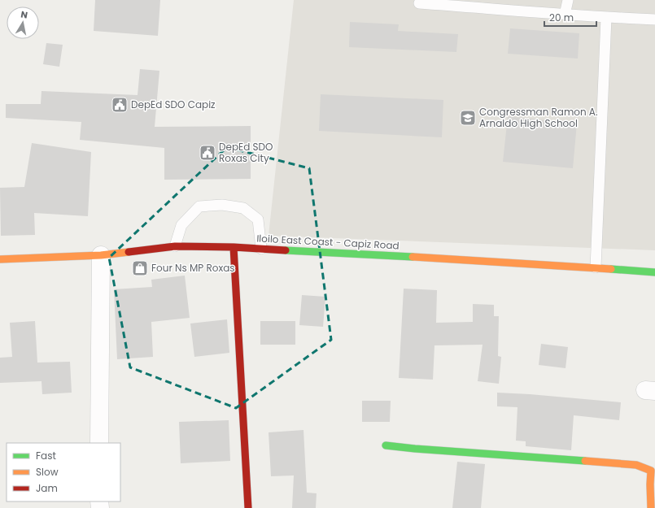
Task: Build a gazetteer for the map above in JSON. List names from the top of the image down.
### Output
{
  "streets": {
    "main road": ["Iloilo East Coast - Capiz Road"]
  },
  "places": {
    "public building": ["DepEd SDO Capiz", "DepEd SDO Roxas City"],
    "school or university": ["Congressman Ramon A. Arnaldo High School"],
    "shop": ["Four Ns MP Roxas"]
  },
  "legend": ["Fast", "Slow", "Jam"],
  "scale_bar": "20 m",
  "north": "top"
}
